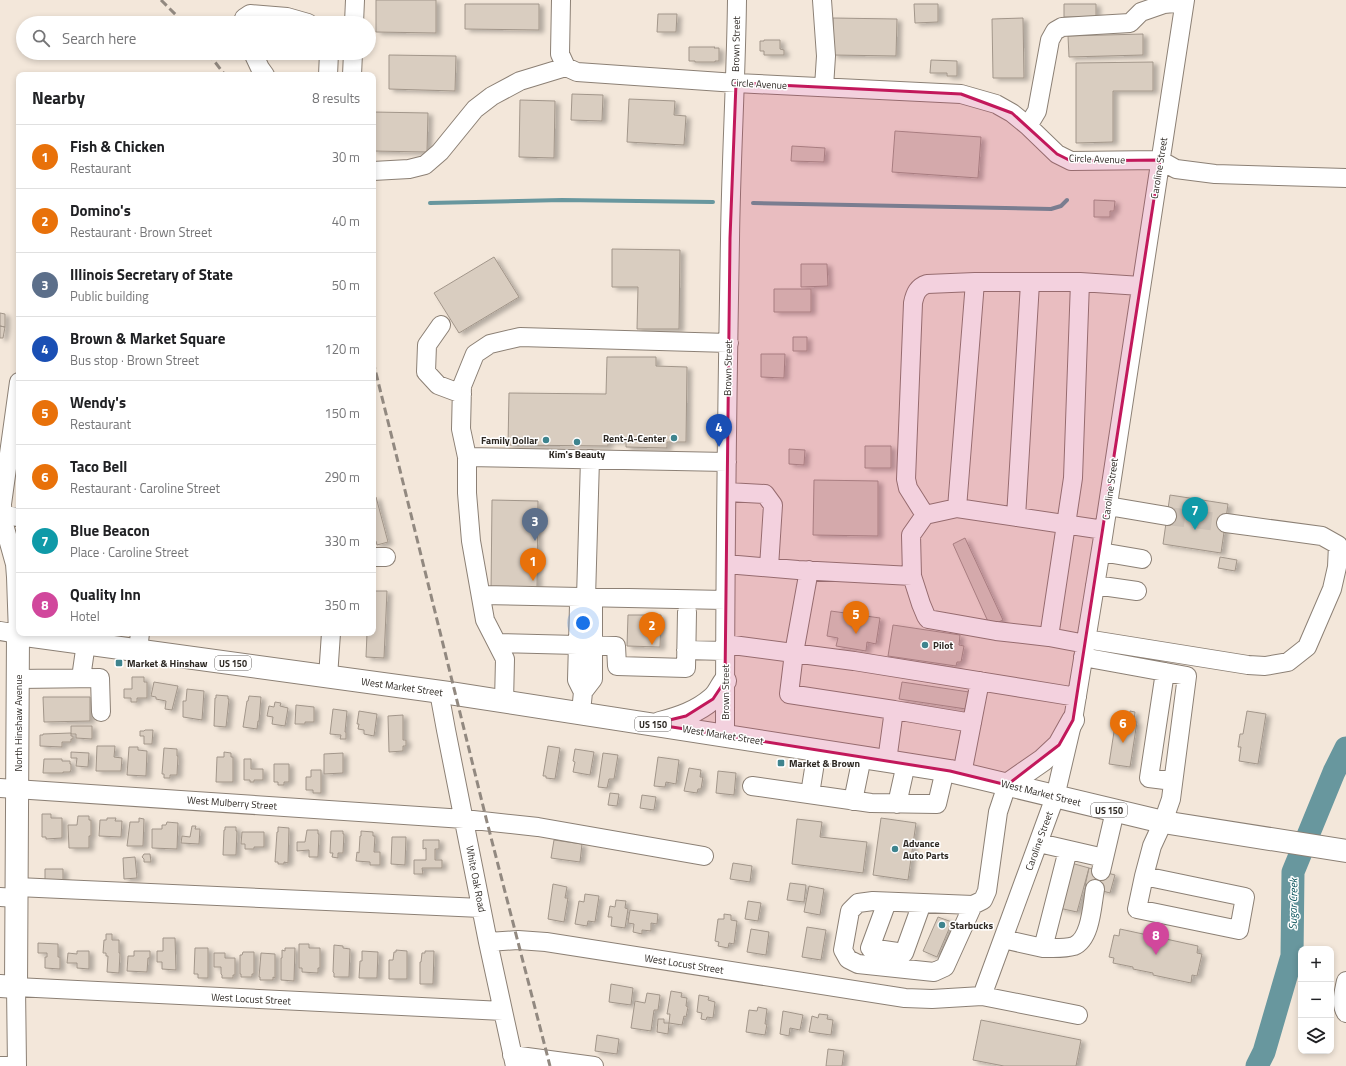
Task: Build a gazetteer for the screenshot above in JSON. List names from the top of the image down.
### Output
{
  "streets": {
    "main road": ["US 150", "West Market Street", "North Hinshaw Avenue"],
    "street": [
      "Brown Street",
      "Circle Avenue",
      "Caroline Street",
      "West Mulberry Street",
      "White Oak Road",
      "West Locust Street"
    ]
  },
  "crossings": [
    ["Brown Street", "Circle Avenue"],
    ["Brown Street", "West Market Street"],
    ["Circle Avenue", "Caroline Street"],
    ["Caroline Street", "West Market Street"],
    ["Caroline Street", "West Locust Street"],
    ["West Market Street", "White Oak Road"],
    ["North Hinshaw Avenue", "West Mulberry Street"],
    ["North Hinshaw Avenue", "West Locust Street"],
    ["West Mulberry Street", "White Oak Road"],
    ["White Oak Road", "West Locust Street"]
  ],
  "water": ["Sugar Creek"],
  "places": {
    "other": [
      "Rent-A-Center",
      "Family Dollar",
      "Kim's Beauty",
      "Pilot",
      "Advance Auto Parts",
      "Starbucks"
    ],
    "transit": ["Market & Hinshaw", "Market & Brown"]
  },
  "page": {
    "search": "Search here",
    "heading": ["Nearby", "8 results"],
    "list": [
      {
        "mark": "1",
        "name": "Fish & Chicken",
        "note": "Restaurant",
        "value": "30 m"
      },
      {
        "mark": "2",
        "name": "Domino's",
        "note": "Restaurant · Brown Street",
        "value": "40 m"
      },
      {
        "mark": "3",
        "name": "Illinois Secretary of State",
        "note": "Public building",
        "value": "50 m"
      },
      {
        "mark": "4",
        "name": "Brown & Market Square",
        "note": "Bus stop · Brown Street",
        "value": "120 m"
      },
      {
        "mark": "5",
        "name": "Wendy's",
        "note": "Restaurant",
        "value": "150 m"
      },
      {
        "mark": "6",
        "name": "Taco Bell",
        "note": "Restaurant · Caroline Street",
        "value": "290 m"
      },
      {
        "mark": "7",
        "name": "Blue Beacon",
        "note": "Place · Caroline Street",
        "value": "330 m"
      },
      {
        "mark": "8",
        "name": "Quality Inn",
        "note": "Hotel",
        "value": "350 m"
      }
    ],
    "pins": [
      "4",
      "7",
      "3",
      "1",
      "5",
      "2",
      "6",
      "8"
    ],
    "map_buttons": ["+", "−"]
  }
}
